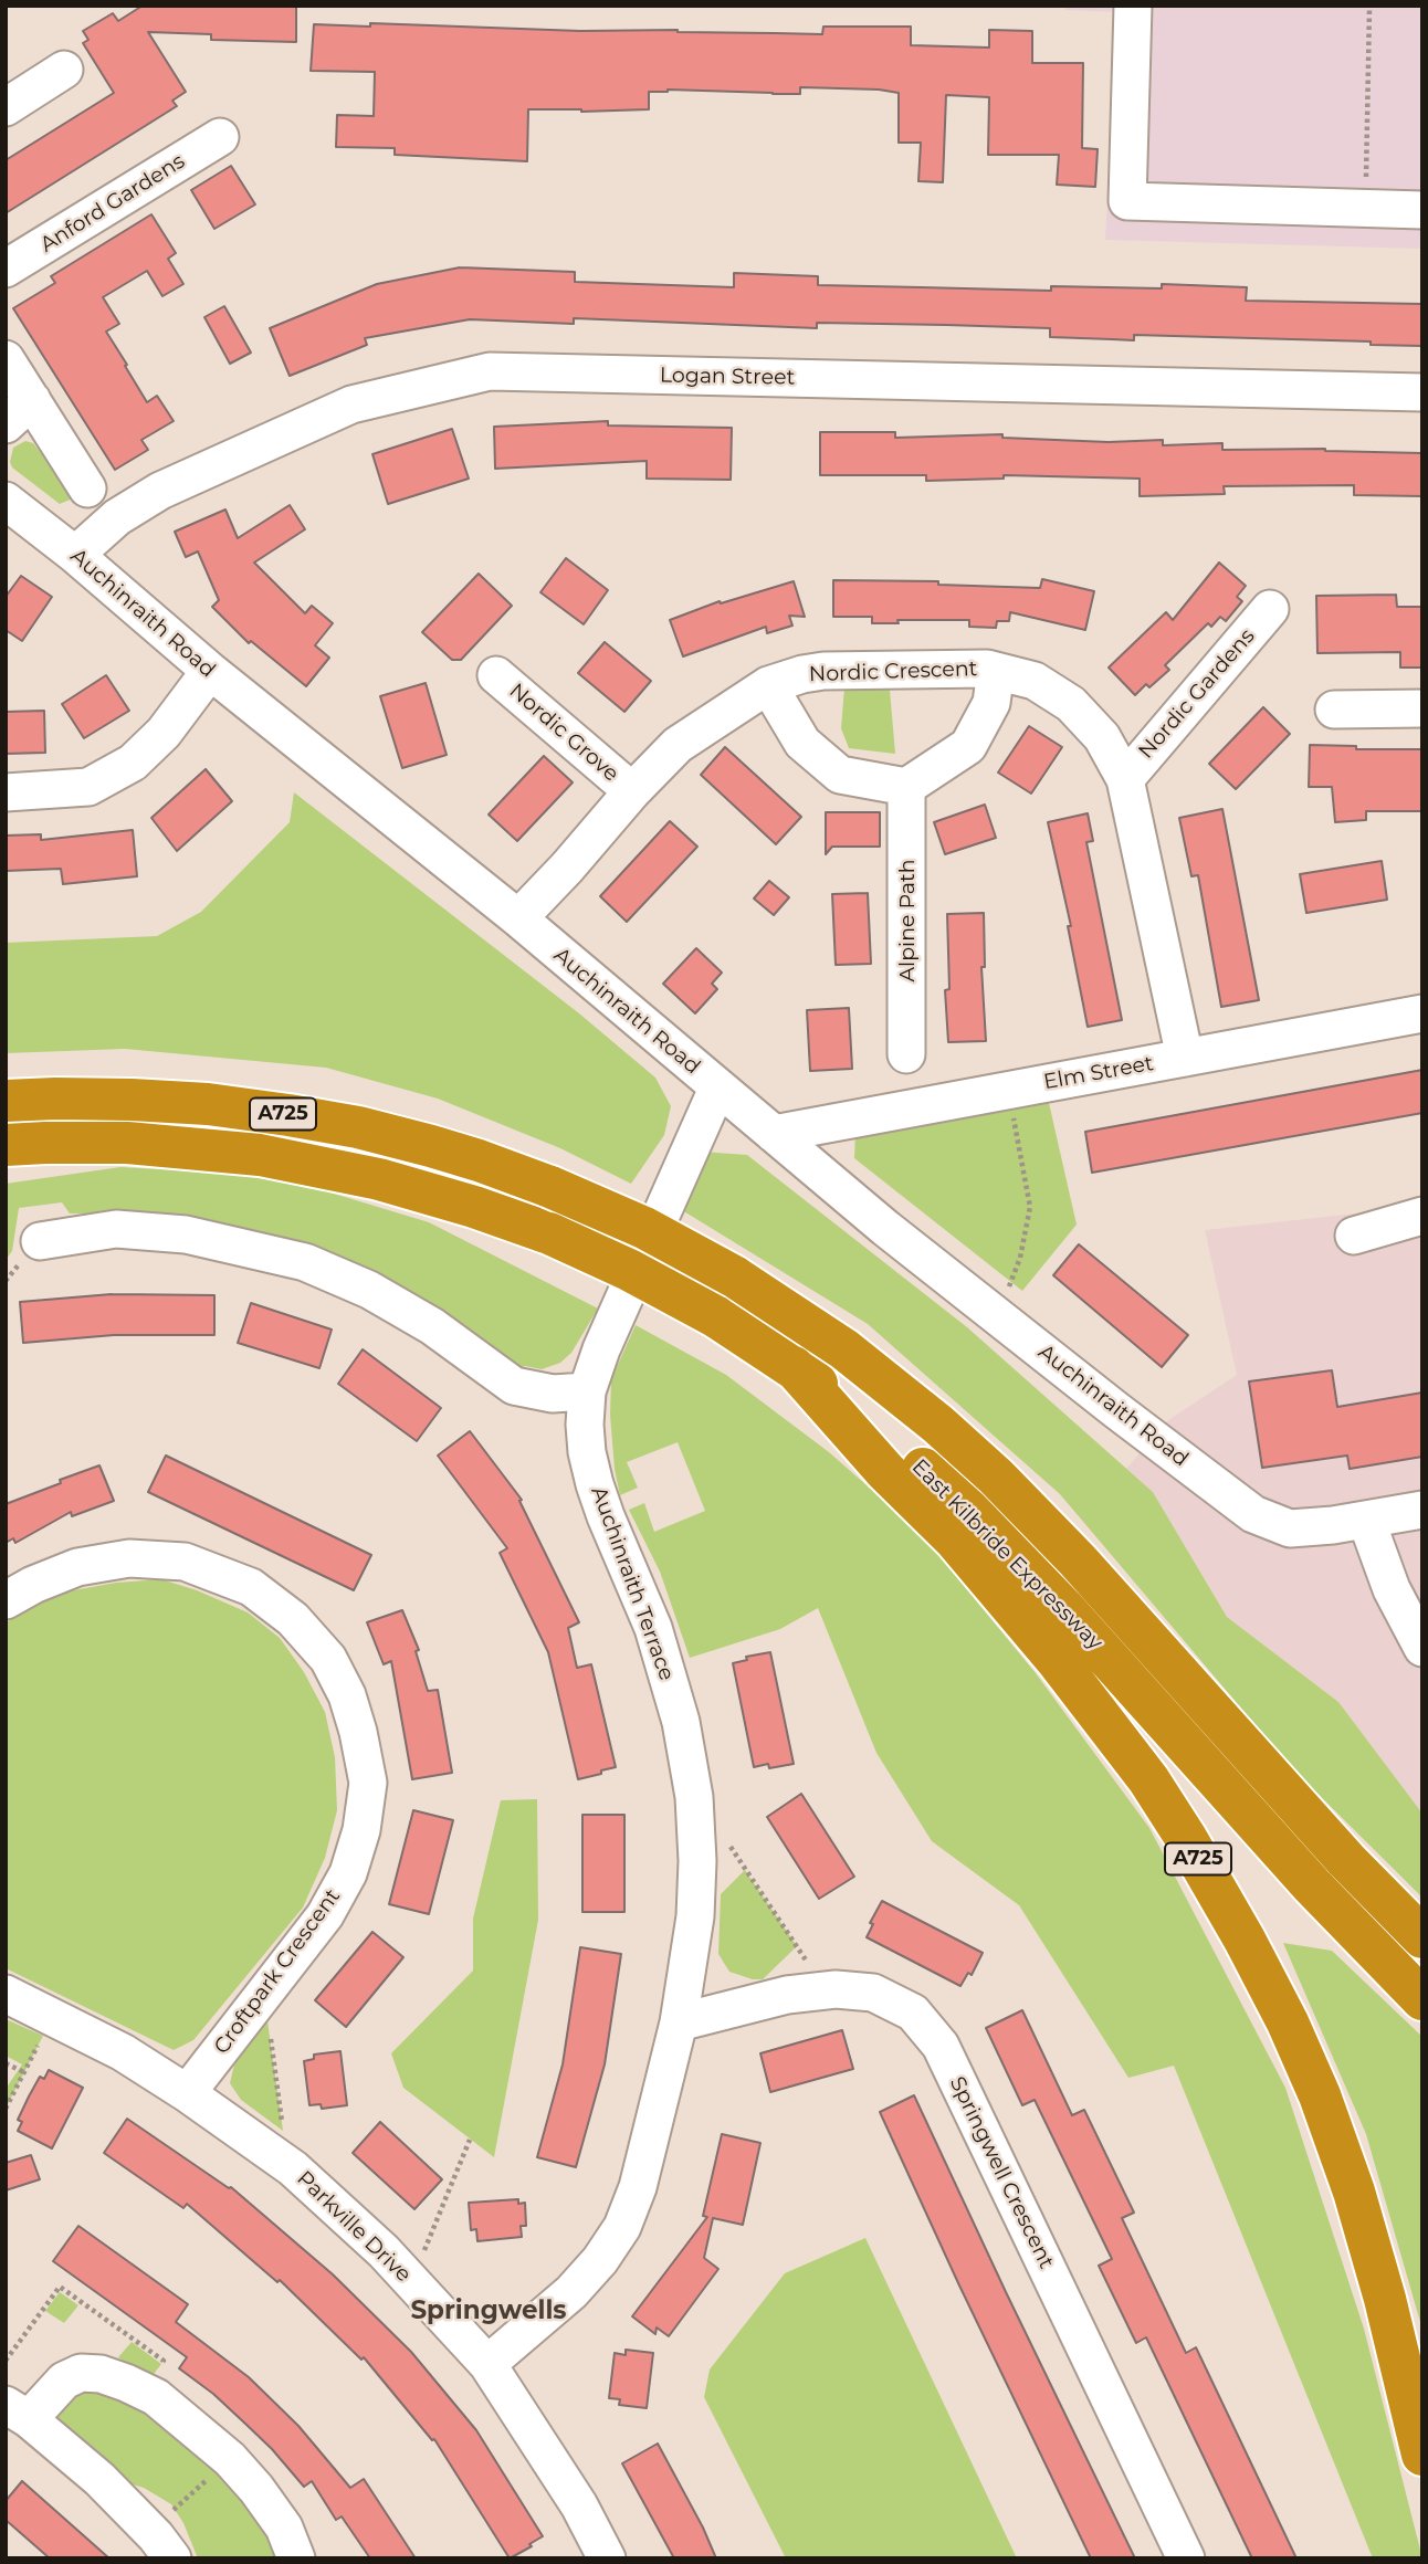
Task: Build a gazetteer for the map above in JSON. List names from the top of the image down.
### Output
{
  "streets": {
    "highway": ["A725", "East Kilbride Expressway"],
    "street": [
      "Anford Gardens",
      "Logan Street",
      "Auchinraith Road",
      "Nordic Crescent",
      "Nordic Gardens",
      "Nordic Grove",
      "Alpine Path",
      "Elm Street",
      "Auchinraith Terrace",
      "Croftpark Crescent",
      "Springwell Crescent",
      "Parkville Drive"
    ]
  },
  "crossings": [
    ["Logan Street", "Auchinraith Road"],
    ["Auchinraith Road", "Nordic Crescent"],
    ["Auchinraith Road", "Elm Street"],
    ["Auchinraith Road", "Auchinraith Terrace"],
    ["Nordic Crescent", "Nordic Gardens"],
    ["Nordic Crescent", "Nordic Grove"],
    ["Nordic Crescent", "Elm Street"],
    ["A725", "East Kilbride Expressway"],
    ["Auchinraith Terrace", "Springwell Crescent"],
    ["Auchinraith Terrace", "Parkville Drive"],
    ["Croftpark Crescent", "Parkville Drive"]
  ],
  "districts": ["Springwells"]
}
